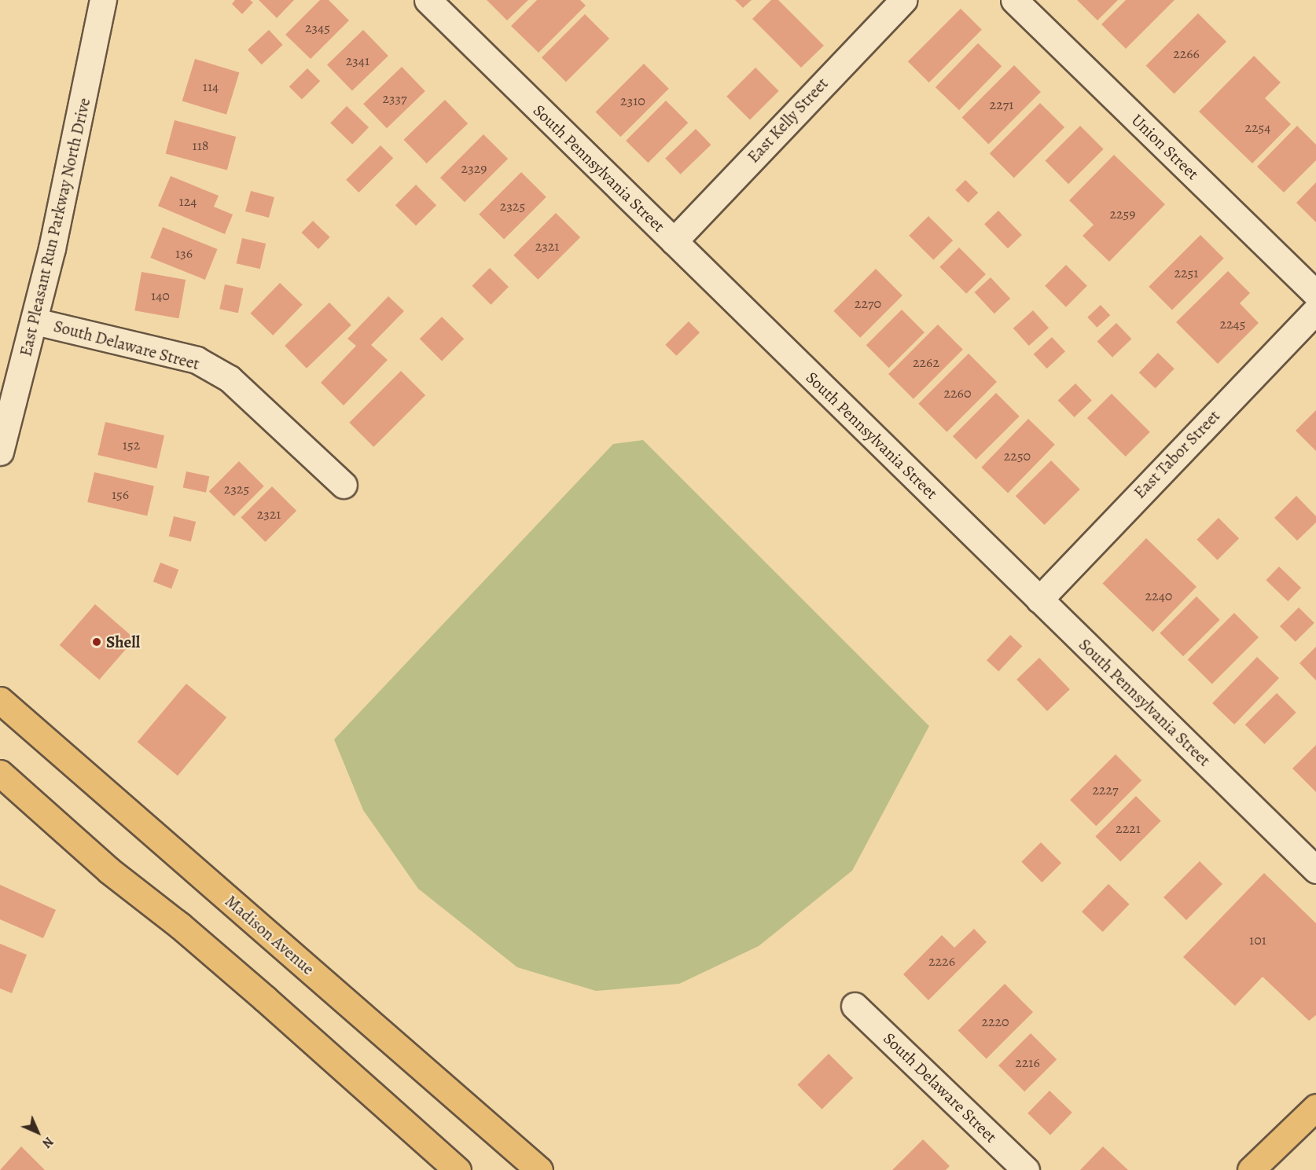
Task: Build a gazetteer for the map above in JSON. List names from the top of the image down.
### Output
{
  "streets": {
    "main road": ["Madison Avenue"],
    "street": [
      "East Kelly Street",
      "Union Street",
      "South Pennsylvania Street",
      "East Pleasant Run Parkway North Drive",
      "South Delaware Street",
      "East Tabor Street"
    ]
  },
  "crossings": [
    ["East Kelly Street", "South Pennsylvania Street"],
    ["South Pennsylvania Street", "East Tabor Street"],
    ["East Pleasant Run Parkway North Drive", "South Delaware Street"]
  ],
  "places": ["Shell"],
  "house_numbers": [
    "2345",
    "2266",
    "2341",
    "114",
    "2337",
    "2310",
    "2271",
    "2254",
    "118",
    "2329",
    "124",
    "2325",
    "2259",
    "2321",
    "136",
    "2251",
    "140",
    "2270",
    "2245",
    "2262",
    "2260",
    "152",
    "2250",
    "2325",
    "156",
    "2321",
    "2240",
    "2227",
    "2221",
    "101",
    "2226",
    "2220",
    "2216"
  ],
  "north": "bottom right"
}
